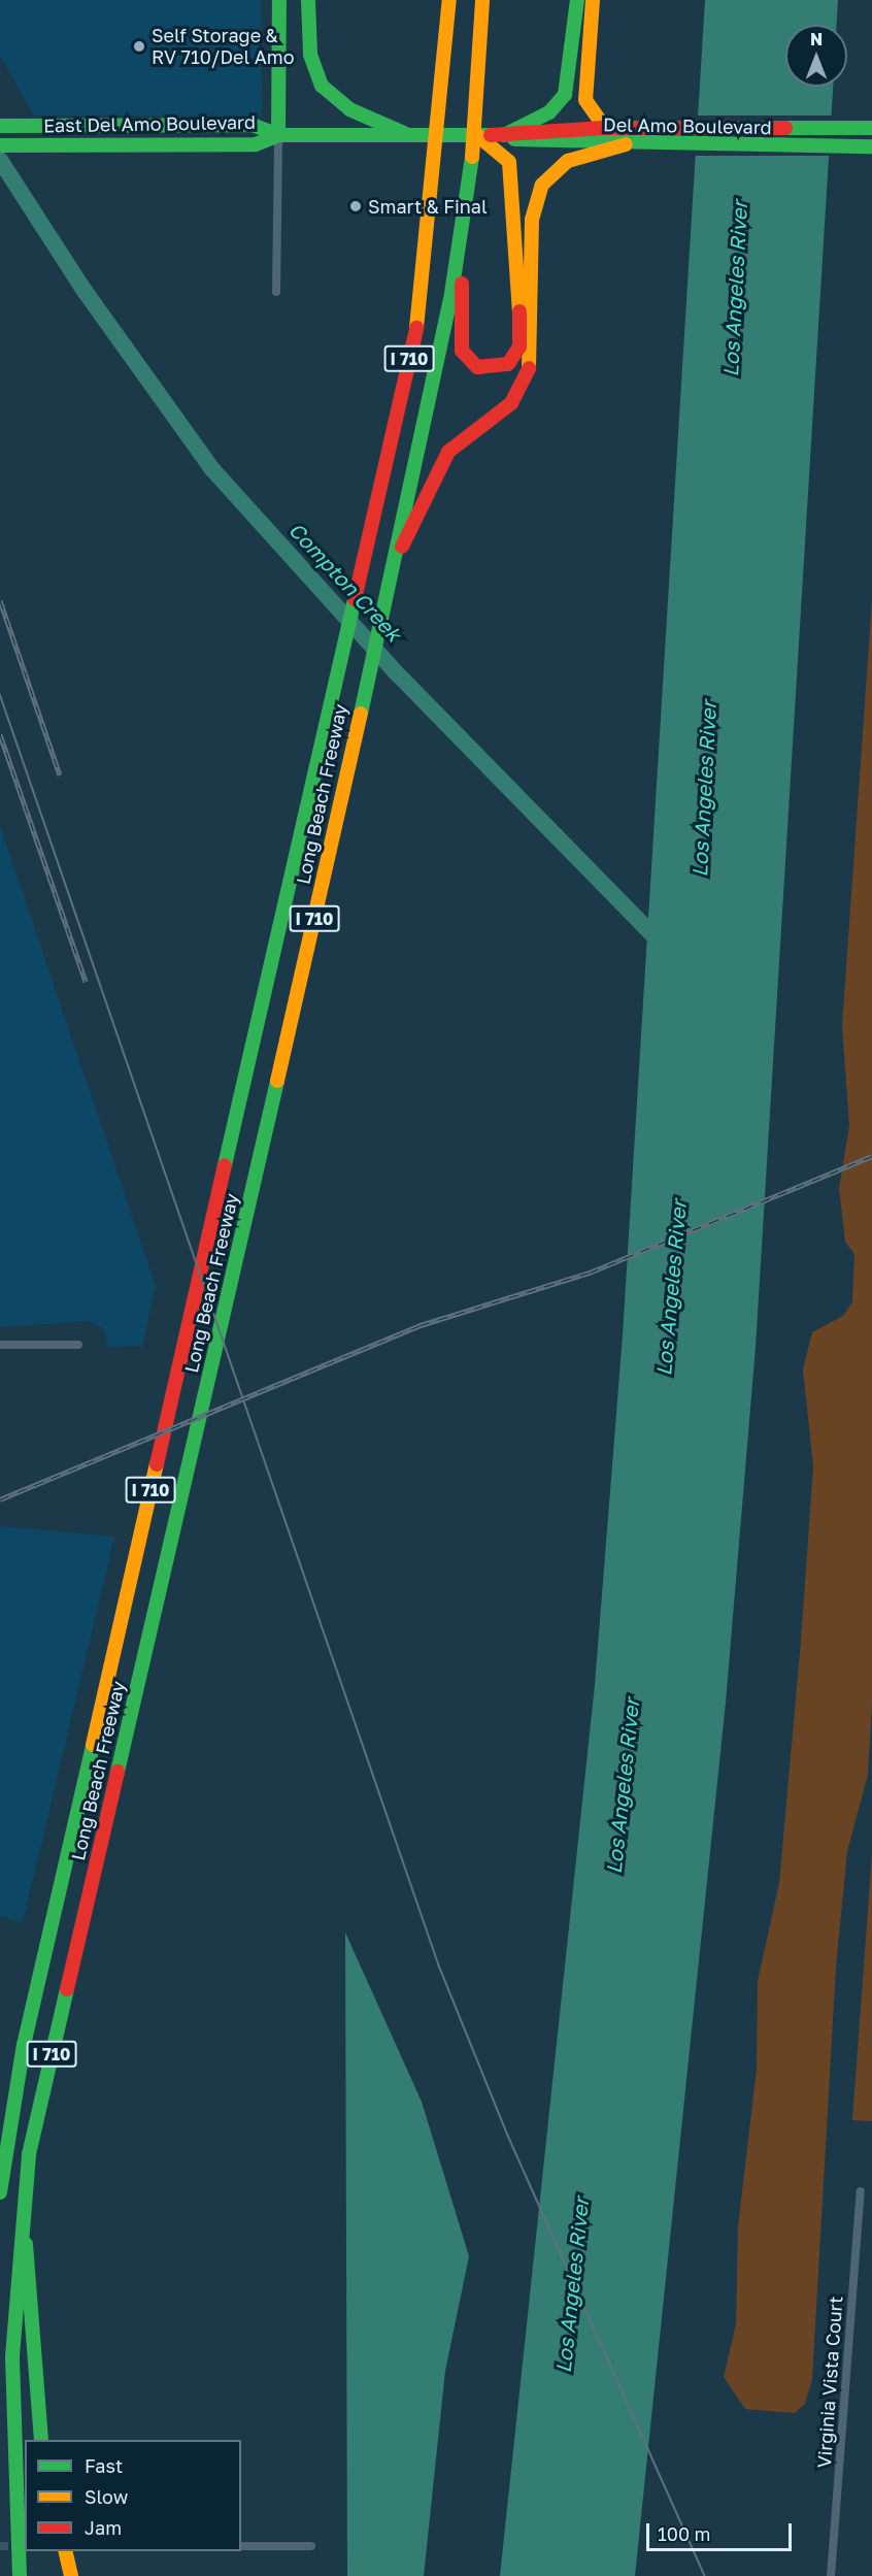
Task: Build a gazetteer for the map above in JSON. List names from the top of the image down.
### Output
{
  "streets": {
    "main road": [
      "East Del Amo Boulevard",
      "Del Amo Boulevard",
      "I 710",
      "Long Beach Freeway"
    ],
    "street": ["Virginia Vista Court"]
  },
  "crossings": [
    ["East Del Amo Boulevard", "Del Amo Boulevard"]
  ],
  "water": ["Los Angeles River", "Compton Creek"],
  "places": ["Self Storage & RV 710/Del Amo", "Smart & Final"],
  "legend": ["Fast", "Slow", "Jam"],
  "scale_bar": "100 m",
  "north": "top"
}
